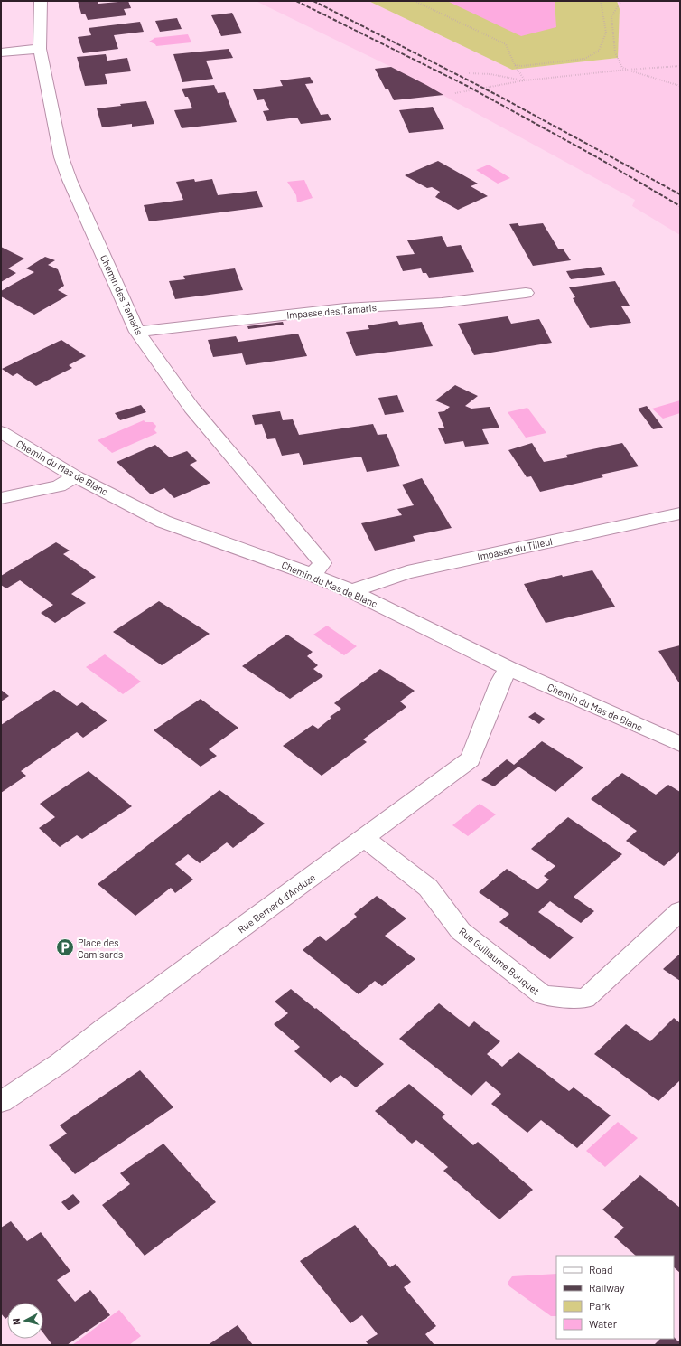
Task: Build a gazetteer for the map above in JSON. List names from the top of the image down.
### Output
{
  "streets": {
    "street": [
      "Chemin des Tamaris",
      "Impasse des Tamaris",
      "Chemin du Mas de Blanc",
      "Impasse du Tilleul",
      "Rue Bernard d'Anduze",
      "Rue Guillaume Bouquet"
    ]
  },
  "crossings": [
    ["Chemin des Tamaris", "Impasse des Tamaris"],
    ["Chemin des Tamaris", "Chemin du Mas de Blanc"],
    ["Chemin du Mas de Blanc", "Impasse du Tilleul"],
    ["Chemin du Mas de Blanc", "Rue Bernard d'Anduze"],
    ["Rue Bernard d'Anduze", "Rue Guillaume Bouquet"]
  ],
  "places": {
    "parking": ["Place des Camisards"]
  },
  "legend": [
    "Road",
    "Railway",
    "Park",
    "Water"
  ],
  "north": "left"
}
